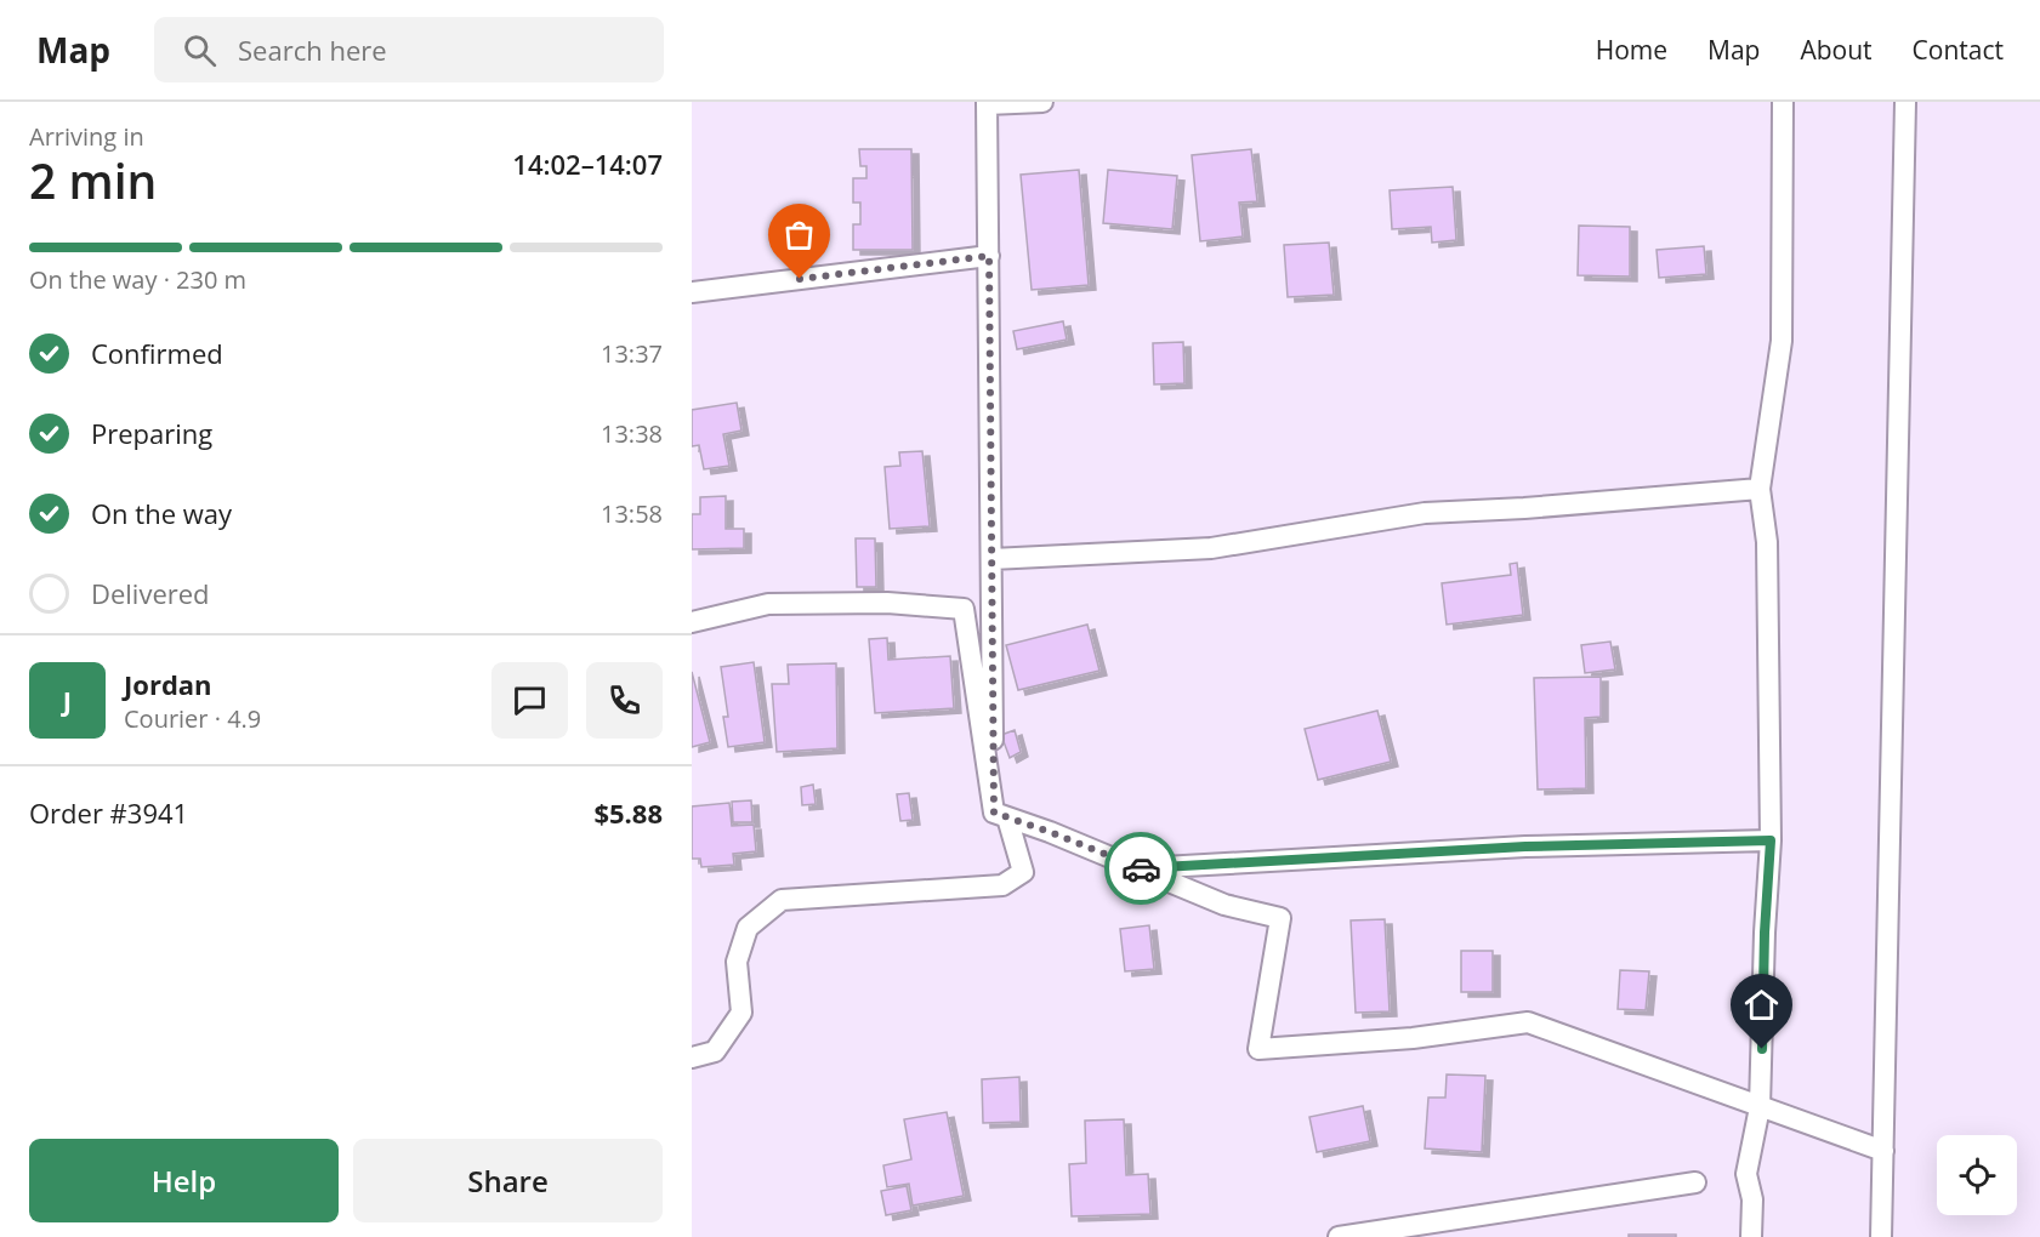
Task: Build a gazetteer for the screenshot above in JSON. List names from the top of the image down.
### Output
{
  "page": {
    "header": "Map",
    "search": "Search here",
    "nav": [
      "Home",
      "Map",
      "About",
      "Contact"
    ],
    "heading": ["2 min", "Arriving in", "14:02–14:07"],
    "panel": [
      "Jordan",
      "Courier · 4.9",
      "Order #3941",
      "$5.88"
    ],
    "bar": "On the way · 230 m",
    "list": [
      ["Confirmed", "13:37"],
      ["Preparing", "13:38"],
      ["On the way", "13:58"],
      "Delivered"
    ],
    "round": "J",
    "buttons": ["Help", "Share"]
  }
}
